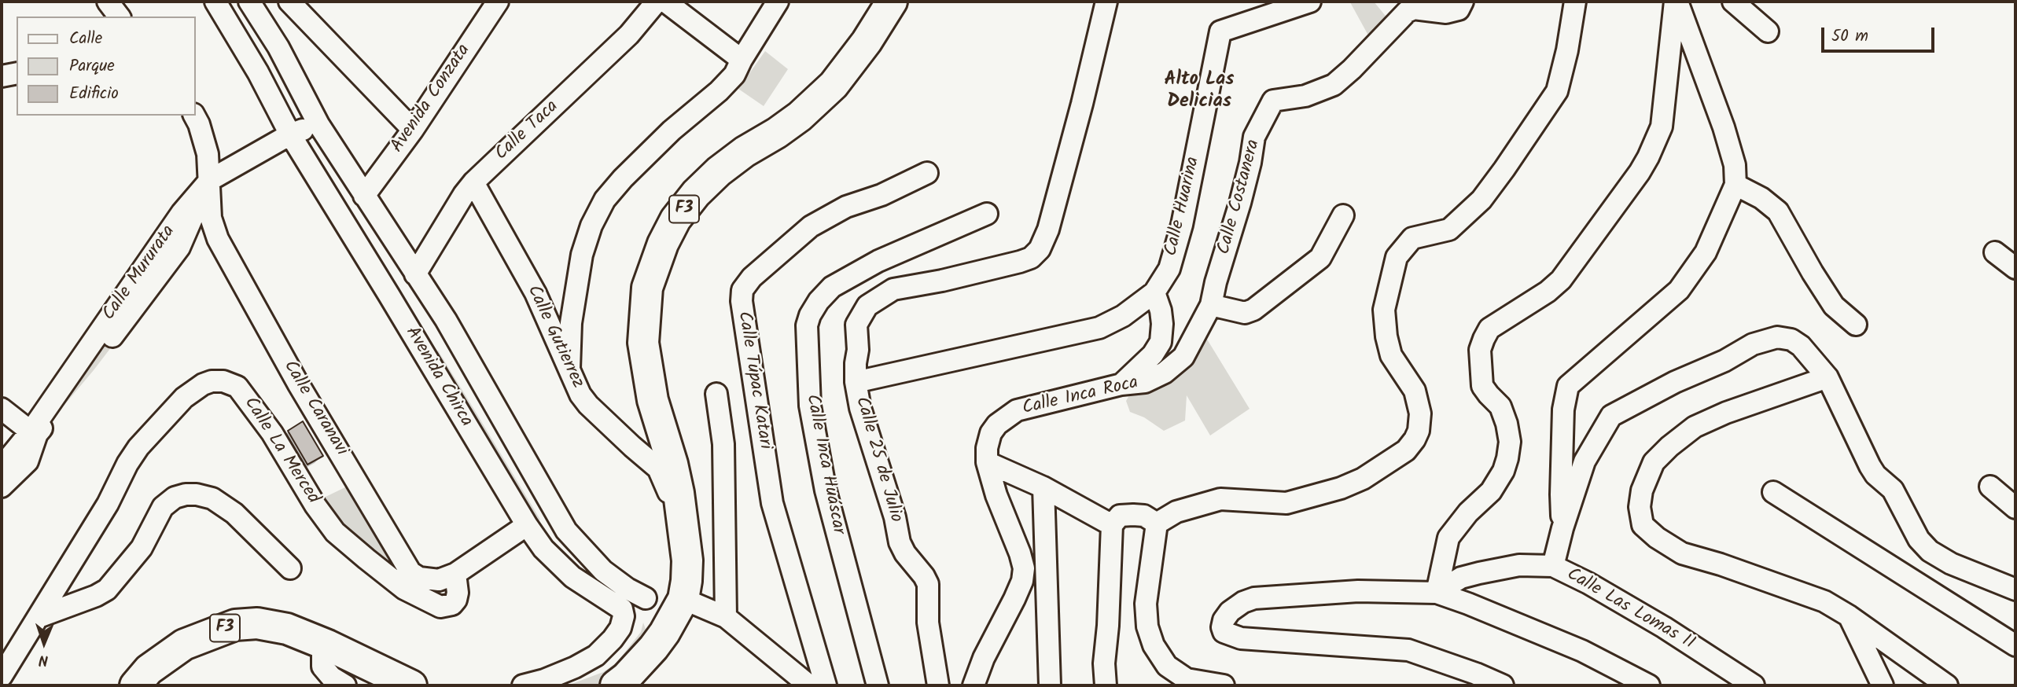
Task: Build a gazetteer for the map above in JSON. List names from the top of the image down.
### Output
{
  "streets": {
    "highway": ["F3"],
    "street": [
      "Avenida Conzata",
      "Calle Taca",
      "Calle Costanera",
      "Calle Huarina",
      "Calle Mururata",
      "Calle Gutierrez",
      "Avenida Chirca",
      "Calle Túpac Katari",
      "Calle Inca Roca",
      "Calle Caranavi",
      "Calle La Merced",
      "Calle 25 de Julio",
      "Calle Inca Huáscar",
      "Calle Las Lomas II"
    ]
  },
  "crossings": [
    ["Avenida Conzata", "Avenida Chirca"],
    ["Calle Taca", "Calle Gutierrez"],
    ["Calle Taca", "Avenida Chirca"],
    ["Calle Costanera", "Calle Inca Roca"],
    ["Calle Huarina", "Calle 25 de Julio"],
    ["F3", "Calle Gutierrez"],
    ["Calle Mururata", "Avenida Chirca"],
    ["Calle Mururata", "Calle Caranavi"],
    ["Avenida Chirca", "Calle Caranavi"],
    ["Calle Caranavi", "Calle La Merced"]
  ],
  "districts": ["Alto Las Delicias"],
  "legend": ["Calle", "Parque", "Edificio"],
  "scale_bar": "50 m",
  "north": "bottom"
}
